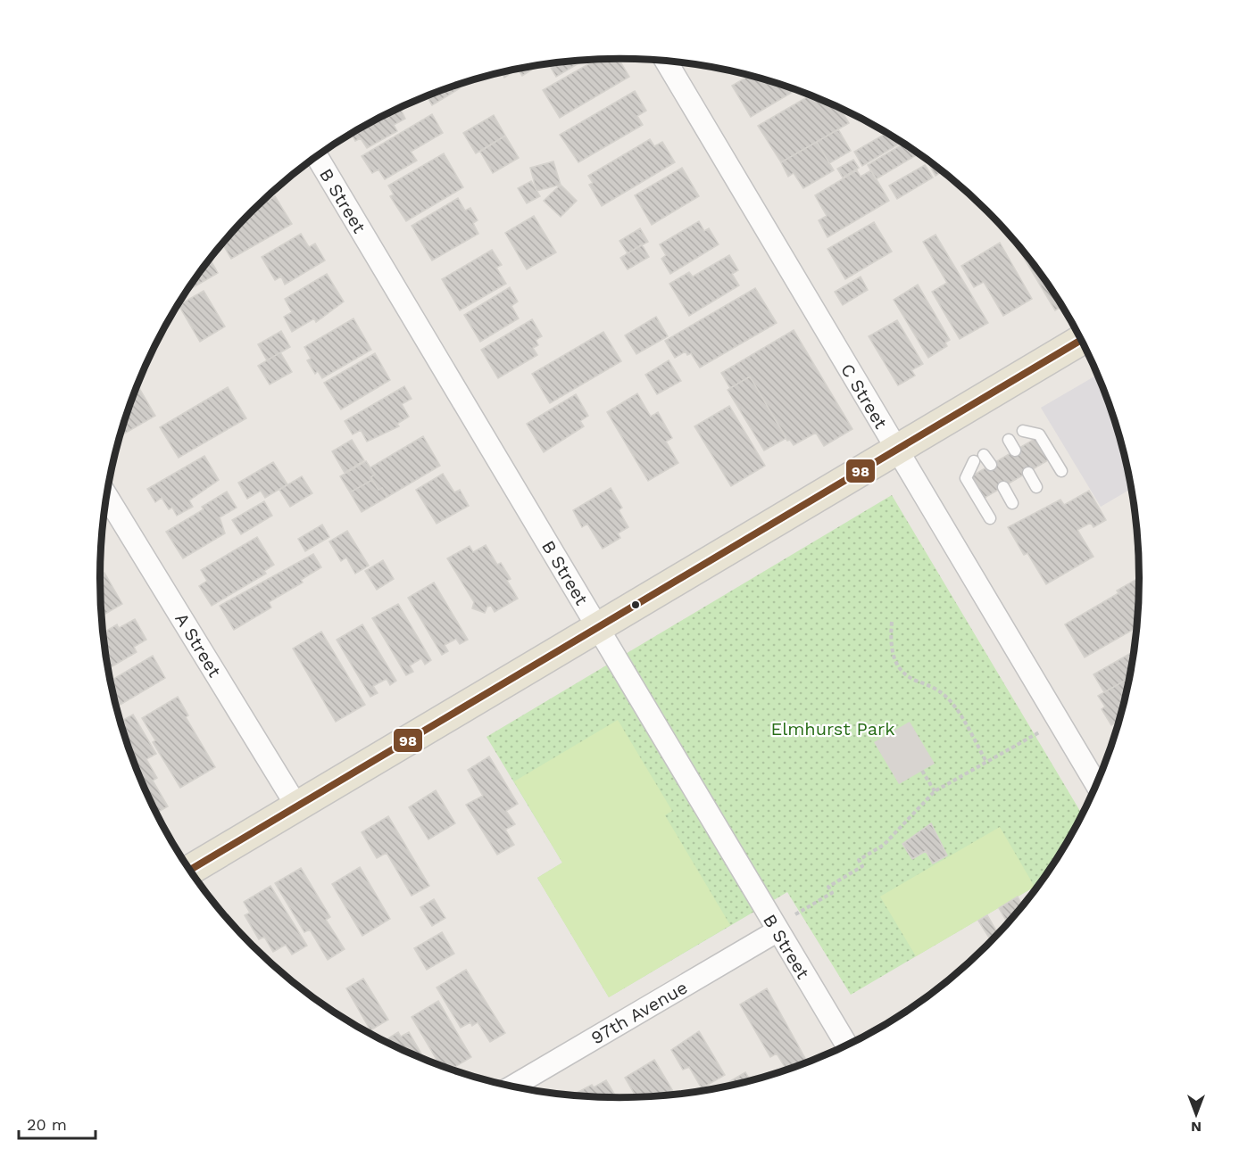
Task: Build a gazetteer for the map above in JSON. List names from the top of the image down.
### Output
{
  "streets": {
    "street": [
      "B Street",
      "C Street",
      "A Street",
      "97th Avenue"
    ]
  },
  "crossings": [
    ["B Street", "97th Avenue"]
  ],
  "parks": ["Elmhurst Park"],
  "lines": ["transit line 98"],
  "scale_bar": "20 m",
  "north": "bottom"
}
